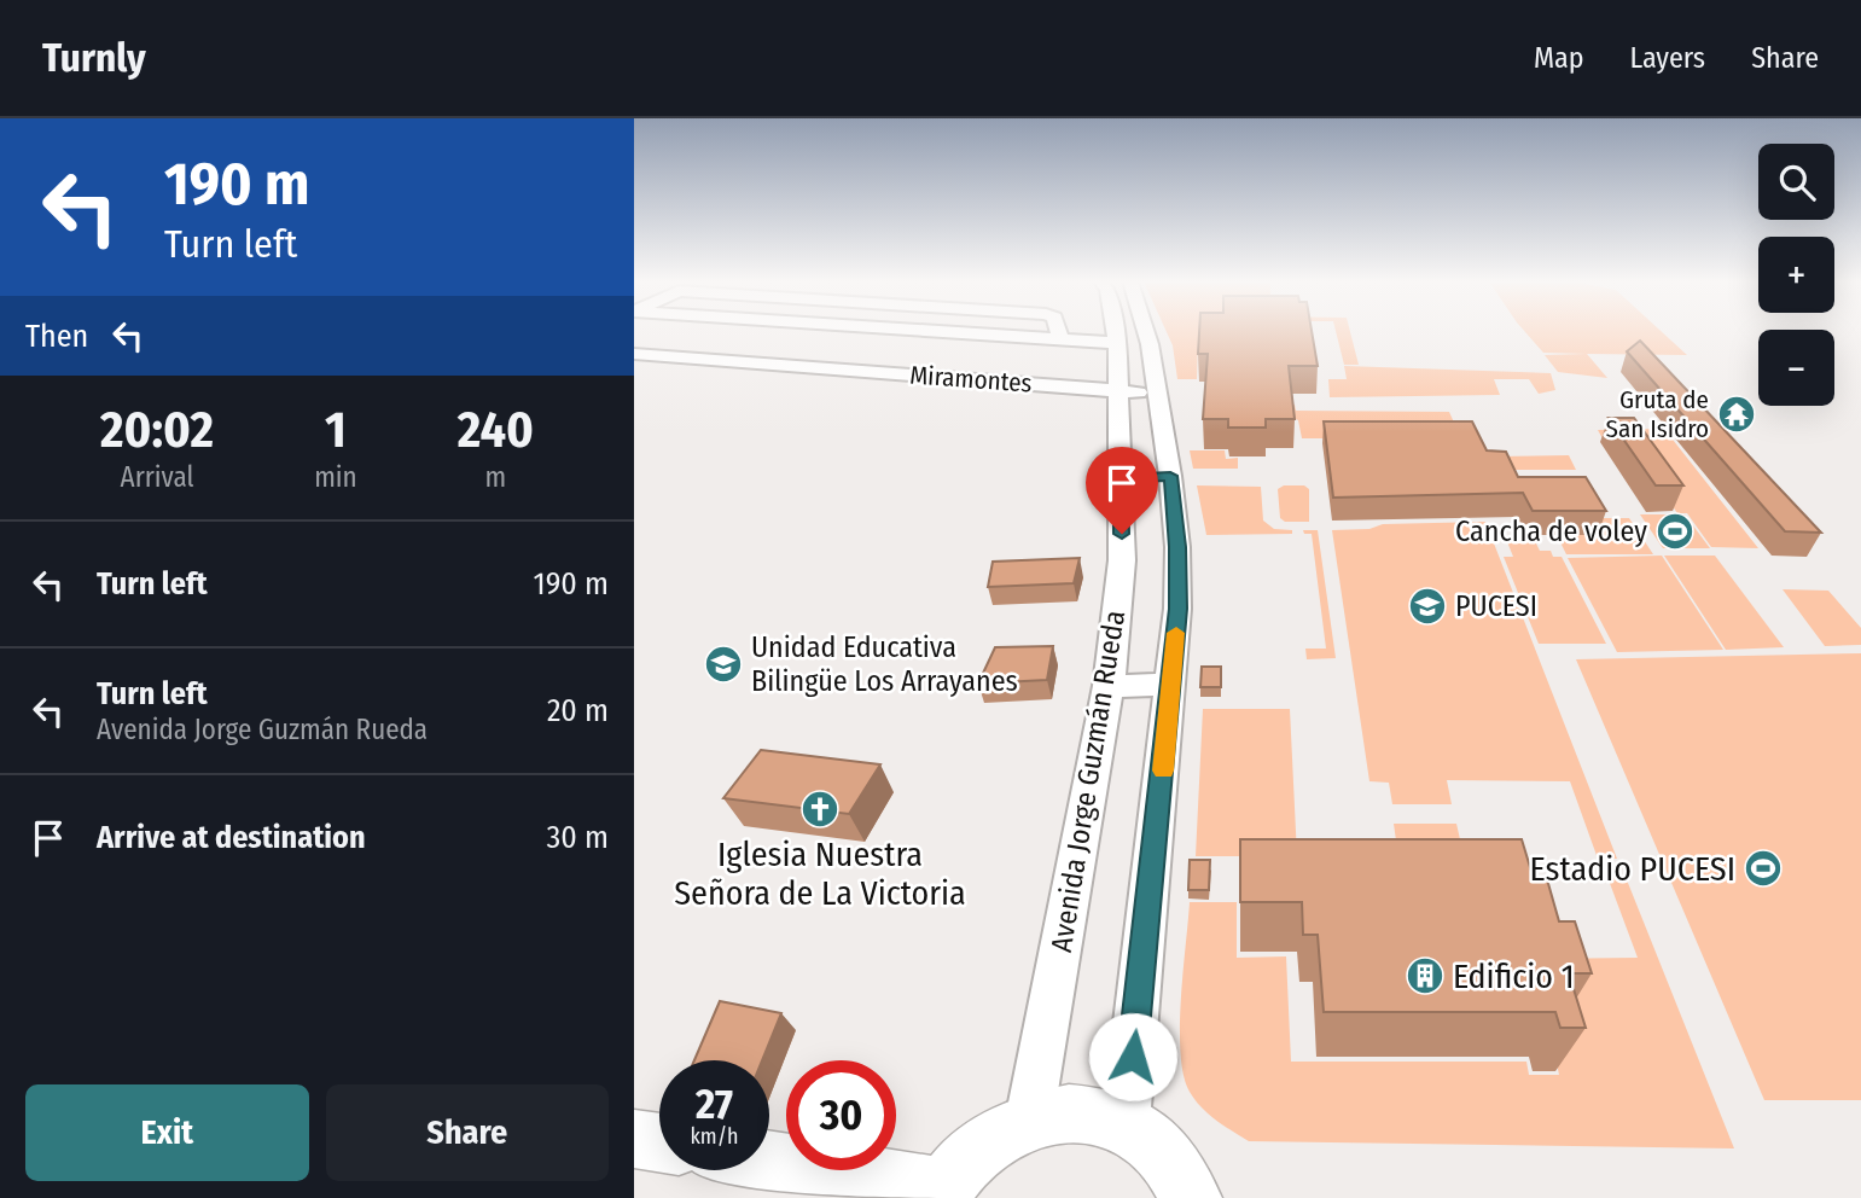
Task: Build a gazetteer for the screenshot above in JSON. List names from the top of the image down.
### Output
{
  "streets": {
    "street": ["Miramontes", "Avenida Jorge Guzmán Rueda"]
  },
  "crossings": [
    ["Miramontes", "Avenida Jorge Guzmán Rueda"]
  ],
  "places": {
    "temple": ["Gruta de San Isidro"],
    "sports": ["Cancha de voley", "Estadio PUCESI"],
    "school or university": ["PUCESI", "Unidad Educativa Bilingüe Los Arrayanes"],
    "church": ["Iglesia Nuestra Señora de La Victoria"],
    "building": ["Edificio 1"]
  },
  "page": {
    "header": "Turnly",
    "nav": ["Map", "Layers", "Share"],
    "turn": ["190 m", "Turn left"],
    "map_buttons": ["+", "−"],
    "then": "Then",
    "eta": [
      "20:02",
      "Arrival",
      "1",
      "min",
      "240",
      "m"
    ],
    "list": [
      {
        "name": "Turn left",
        "value": "190 m"
      },
      {
        "name": "Turn left",
        "note": "Avenida Jorge Guzmán Rueda",
        "value": "20 m"
      },
      {
        "name": "Arrive at destination",
        "value": "30 m"
      }
    ],
    "speed": "27 km/h",
    "limit": "30",
    "buttons": ["Exit", "Share"]
  }
}
